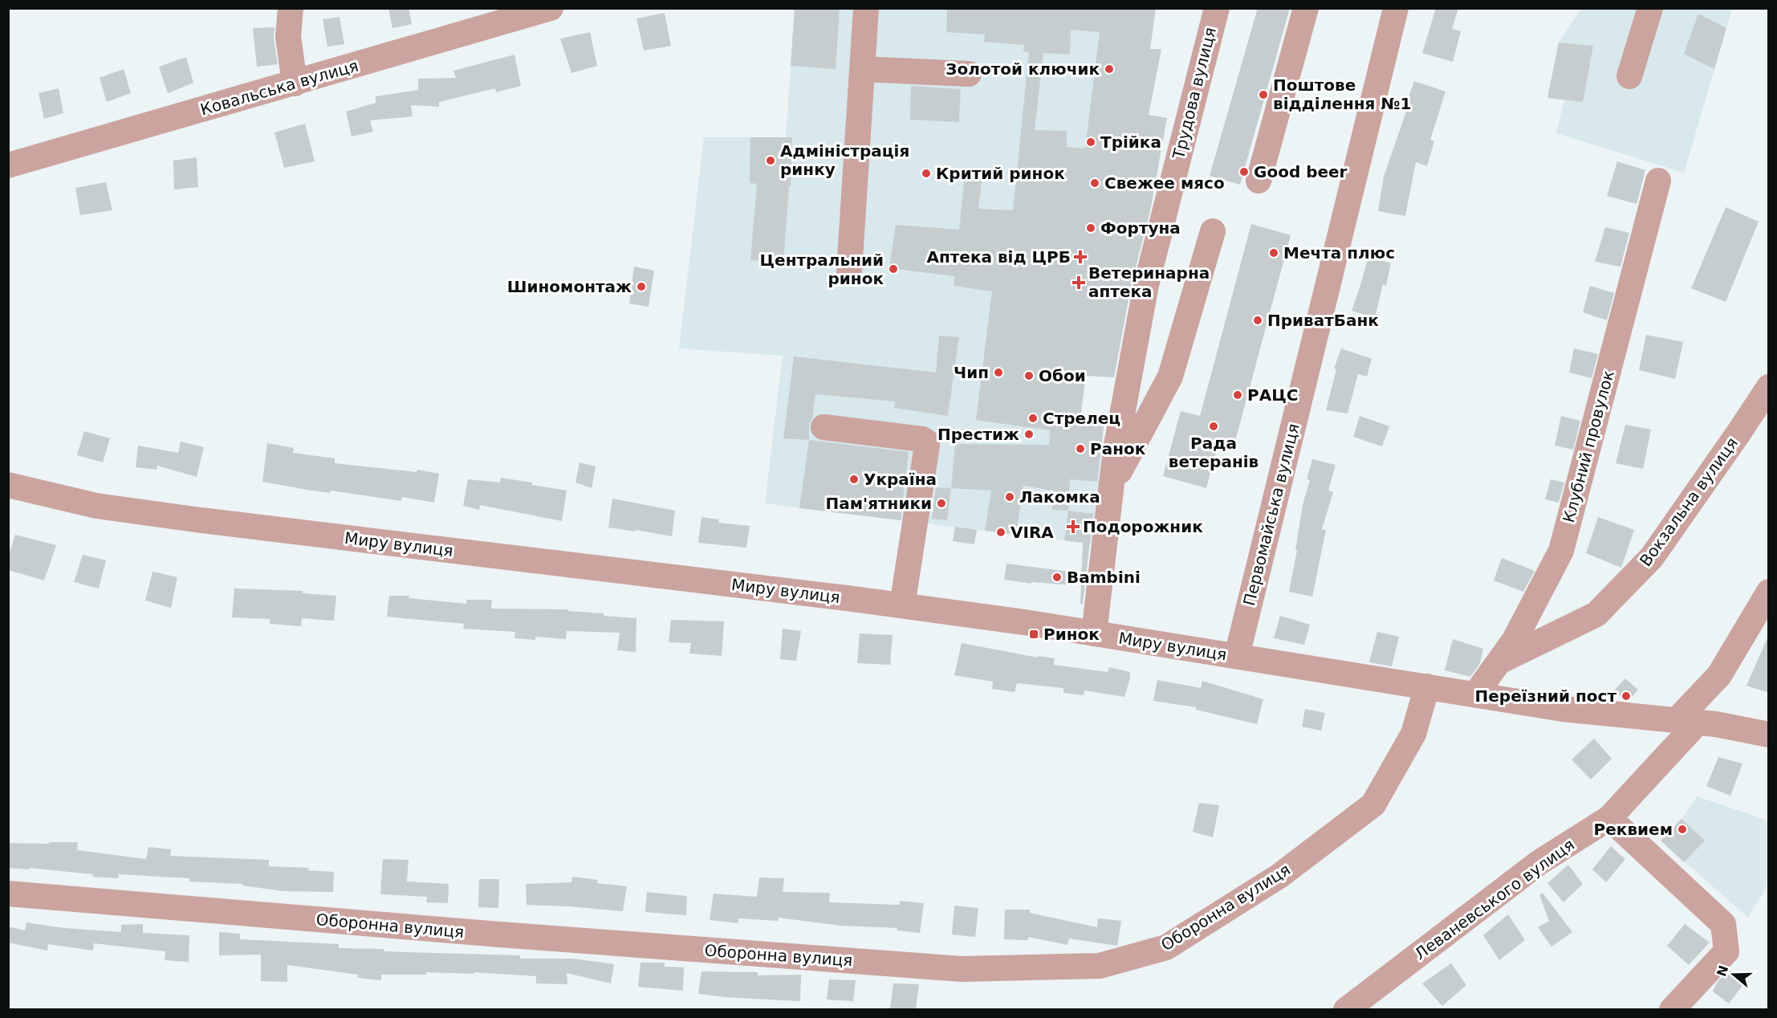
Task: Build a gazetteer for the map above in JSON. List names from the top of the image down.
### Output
{
  "streets": {
    "street": [
      "Ковальська вулиця",
      "Трудова вулиця",
      "Клубний провулок",
      "Вокзальна вулиця",
      "Первомайська вулиця",
      "Миру вулиця",
      "Леваневського вулиця",
      "Оборонна вулиця"
    ]
  },
  "crossings": [
    ["Трудова вулиця", "Миру вулиця"],
    ["Клубний провулок", "Вокзальна вулиця"],
    ["Клубний провулок", "Миру вулиця"],
    ["Первомайська вулиця", "Миру вулиця"],
    ["Миру вулиця", "Леваневського вулиця"],
    ["Миру вулиця", "Оборонна вулиця"]
  ],
  "places": {
    "other": [
      "Золотой ключик",
      "Поштове відділення №1",
      "Трійка",
      "Адміністрація ринку",
      "Good beer",
      "Критий ринок",
      "Свежее мясо",
      "Фортуна",
      "Мечта плюс",
      "Центральний ринок",
      "Шиномонтаж",
      "ПриватБанк",
      "Чип",
      "Обои",
      "РАЦС",
      "Стрелец",
      "Рада ветеранів",
      "Престиж",
      "Ранок",
      "Україна",
      "Лакомка",
      "Пам'ятники",
      "VIRA",
      "Bambini",
      "Переїзний пост",
      "Реквием"
    ],
    "health": ["Аптека від ЦРБ", "Ветеринарна аптека", "Подорожник"],
    "transit": ["Ринок"]
  },
  "north": "left"
}
